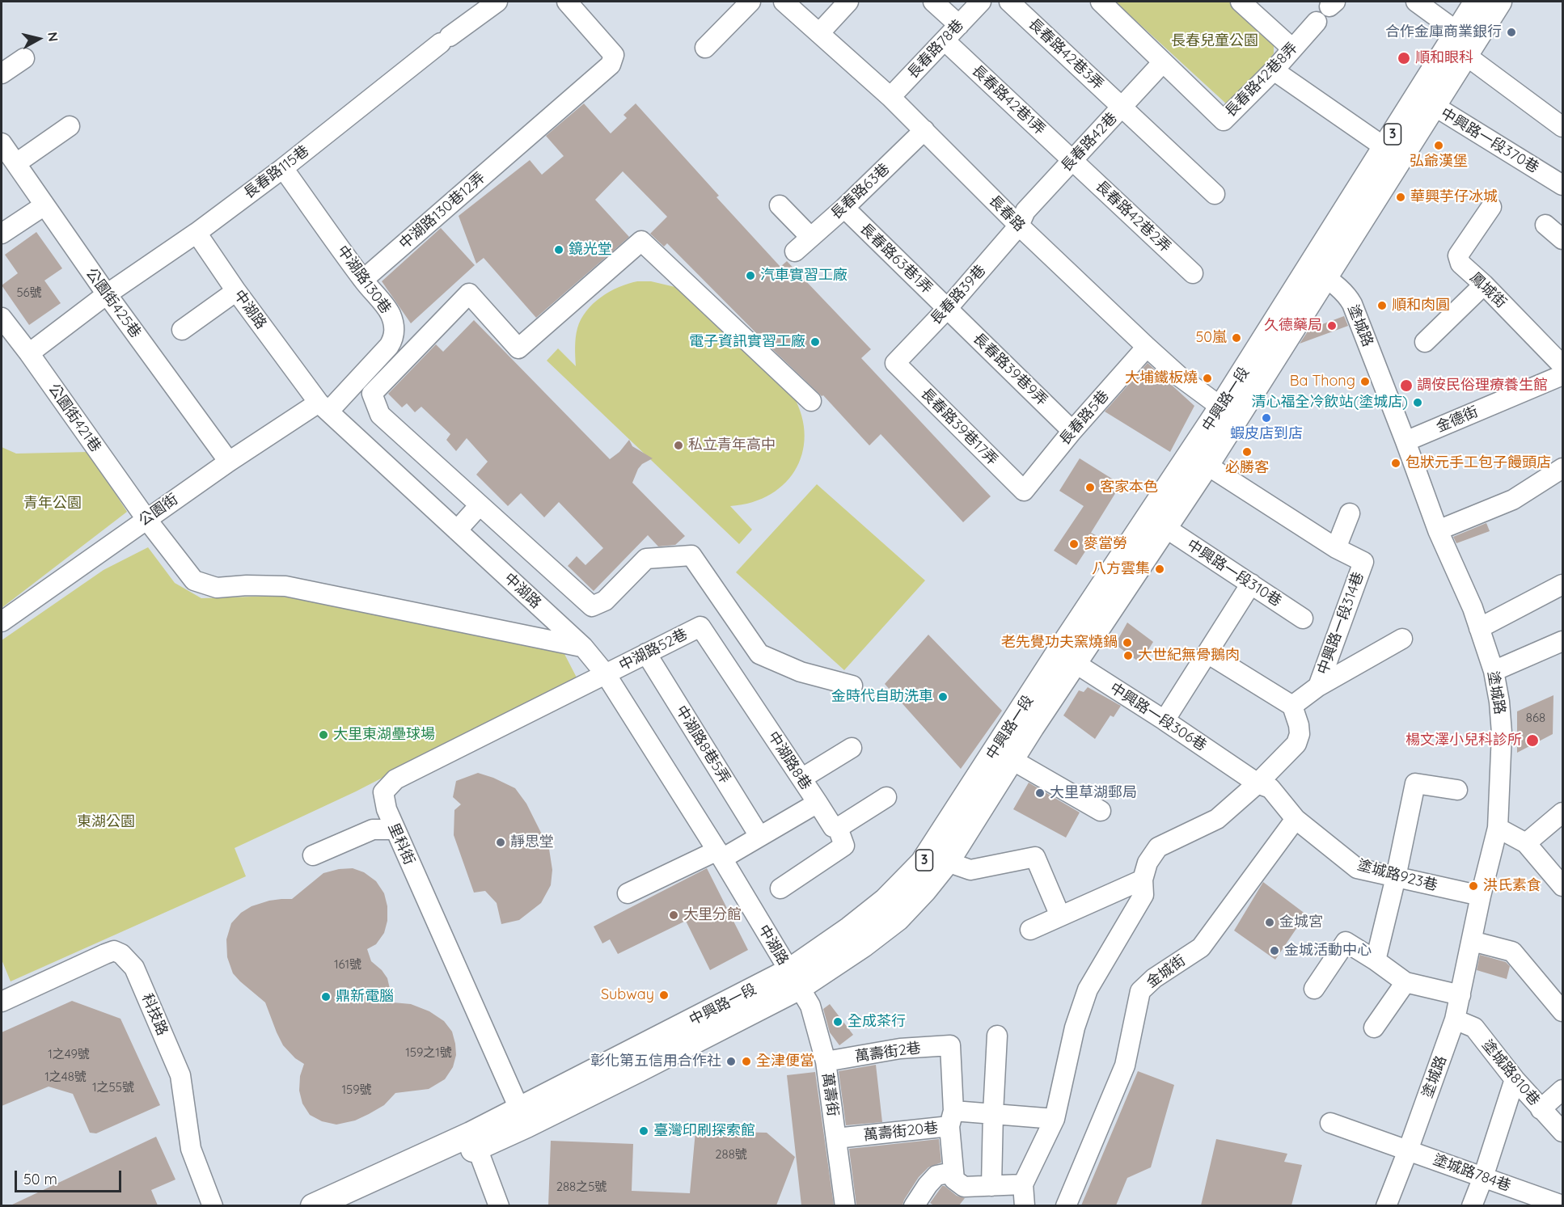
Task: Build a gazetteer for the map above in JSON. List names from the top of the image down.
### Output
{
  "streets": {
    "main road": ["3", "中興路一段"],
    "street": [
      "長春路78巷",
      "長春路42巷3弄",
      "長春路42巷8弄",
      "長春路42巷1弄",
      "中興路一段370巷",
      "長春路42巷",
      "長春路115巷",
      "長春路63巷",
      "中湖路130巷12弄",
      "長春路",
      "長春路42巷2弄",
      "長春路63巷1弄",
      "中湖路130巷",
      "鳳城街",
      "長春路39巷",
      "公園街425巷",
      "中湖路",
      "塗城路",
      "長春路39巷9弄",
      "公園街421巷",
      "長春路5巷",
      "金德街",
      "長春路39巷17弄",
      "公園街",
      "中興路一段310巷",
      "中興路一段314巷",
      "中湖路52巷",
      "中興路一段306巷",
      "中湖路8巷5弄",
      "中湖路8巷",
      "里科街",
      "塗城路923巷",
      "金城街",
      "科技路",
      "萬壽街2巷",
      "塗城路810巷",
      "萬壽街",
      "萬壽街20巷",
      "塗城路784巷"
    ]
  },
  "crossings": [
    ["長春路78巷", "長春路42巷1弄"],
    ["長春路78巷", "長春路"],
    ["長春路42巷3弄", "長春路42巷"],
    ["長春路42巷8弄", "長春路42巷"],
    ["長春路42巷1弄", "長春路42巷"],
    ["長春路42巷1弄", "長春路42巷2弄"],
    ["中興路一段370巷", "中興路一段"],
    ["長春路42巷", "長春路"],
    ["長春路42巷", "長春路42巷2弄"],
    ["長春路42巷", "長春路39巷"],
    ["長春路115巷", "中湖路130巷"],
    ["長春路115巷", "公園街425巷"],
    ["長春路115巷", "中湖路"],
    ["長春路115巷", "公園街421巷"],
    ["長春路63巷", "長春路"],
    ["長春路63巷", "長春路63巷1弄"],
    ["中湖路130巷12弄", "中湖路130巷"],
    ["長春路", "長春路39巷"],
    ["長春路", "中興路一段"],
    ["長春路", "長春路5巷"],
    ["長春路63巷1弄", "長春路39巷"],
    ["長春路63巷1弄", "長春路39巷9弄"],
    ["中湖路130巷", "中湖路"],
    ["中湖路130巷", "公園街"],
    ["長春路39巷", "長春路39巷9弄"],
    ["長春路39巷", "長春路39巷17弄"],
    ["公園街425巷", "公園街"],
    ["中湖路", "中興路一段"],
    ["中湖路", "公園街421巷"],
    ["中湖路", "公園街"],
    ["中湖路", "中湖路52巷"],
    ["中湖路", "中湖路8巷"],
    ["中湖路", "里科街"],
    ["中湖路", "萬壽街"],
    ["塗城路", "中興路一段"],
    ["塗城路", "金德街"],
    ["塗城路", "塗城路923巷"],
    ["塗城路", "塗城路810巷"],
    ["塗城路", "塗城路784巷"],
    ["長春路39巷9弄", "長春路5巷"],
    ["中興路一段", "中興路一段310巷"],
    ["中興路一段", "中興路一段314巷"],
    ["中興路一段", "中興路一段306巷"],
    ["中興路一段", "里科街"],
    ["中興路一段", "萬壽街"],
    ["公園街421巷", "公園街"],
    ["長春路5巷", "長春路39巷17弄"],
    ["中湖路52巷", "中湖路8巷5弄"],
    ["中湖路52巷", "中湖路8巷"],
    ["中湖路52巷", "里科街"],
    ["中興路一段306巷", "塗城路923巷"],
    ["中湖路8巷5弄", "中湖路8巷"],
    ["塗城路923巷", "金城街"],
    ["萬壽街2巷", "萬壽街"],
    ["萬壽街2巷", "萬壽街20巷"],
    ["萬壽街", "萬壽街20巷"]
  ],
  "parks": ["長春兒童公園", "青年公園", "東湖公園"],
  "places": [
    "合作金庫商業銀行",
    "順和眼科",
    "弘爺漢堡",
    "華興芋仔冰城",
    "鏡光堂",
    "汽車實習工廠",
    "順和肉圓",
    "久德藥局",
    "50嵐",
    "電子資訊實習工廠",
    "大埔鐵板燒",
    "Ba Thong",
    "調侒民俗理療養生館",
    "清心福全冷飲站(塗城店)",
    "蝦皮店到店",
    "私立青年高中",
    "必勝客",
    "包狀元手工包子饅頭店",
    "客家本色",
    "麥當勞",
    "八方雲集",
    "老先覺功夫窯燒鍋",
    "大世紀無骨鵝肉",
    "金時代自助洗車",
    "大里東湖壘球場",
    "楊文澤小兒科診所",
    "大里草湖郵局",
    "靜思堂",
    "洪氏素食",
    "大里分館",
    "金城宮",
    "金城活動中心",
    "Subway",
    "鼎新電腦",
    "全成茶行",
    "彰化第五信用合作社",
    "全津便當",
    "臺灣印刷探索館"
  ],
  "house_numbers": [
    "56號",
    "868",
    "161號",
    "159之1號",
    "1之49號",
    "1之48號",
    "1之55號",
    "159號",
    "288號",
    "288之5號"
  ],
  "scale_bar": "50 m",
  "north": "right"
}
